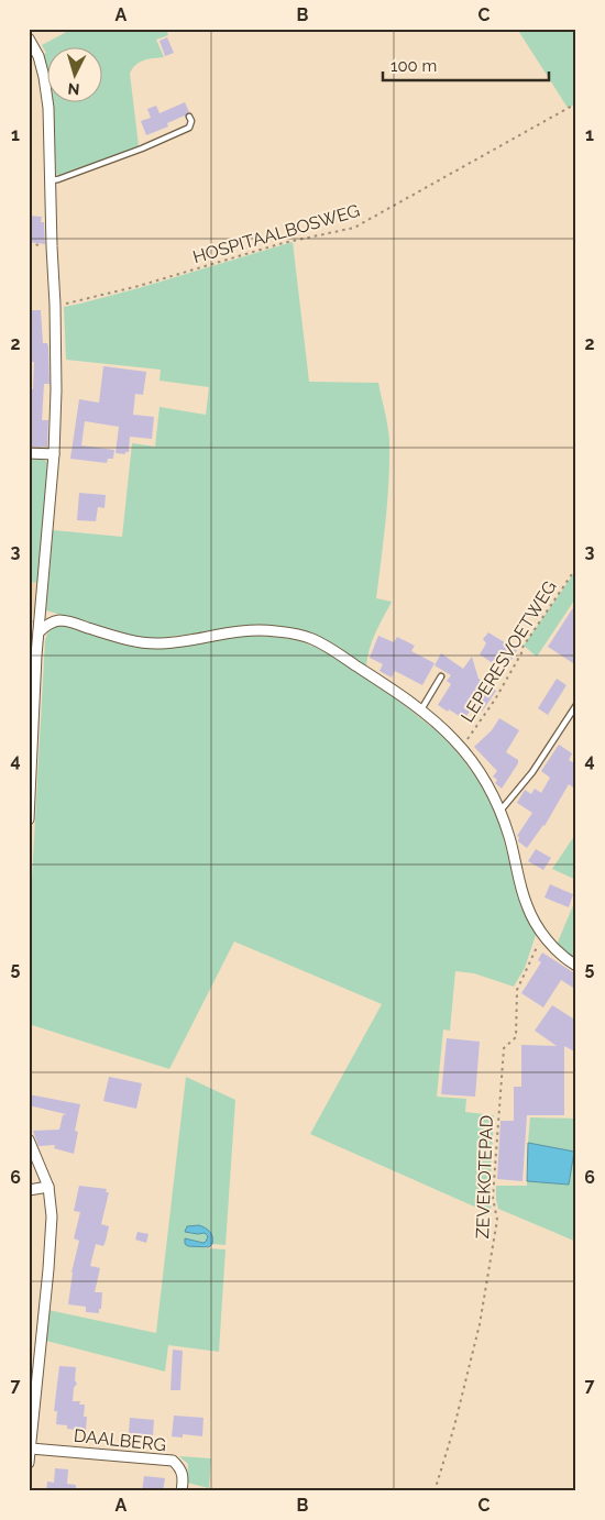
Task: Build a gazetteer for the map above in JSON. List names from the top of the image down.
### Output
{
  "streets": {
    "street": ["DAALBERG"],
    "path": ["HOSPITAALBOSWEG", "LEPERESVOETWEG", "ZEVEKOTEPAD"]
  },
  "scale_bar": "100 m",
  "north": "bottom",
  "grid": {
    "columns": ["A", "B", "C"],
    "rows": [
      "1",
      "2",
      "3",
      "4",
      "5",
      "6",
      "7"
    ]
  }
}
